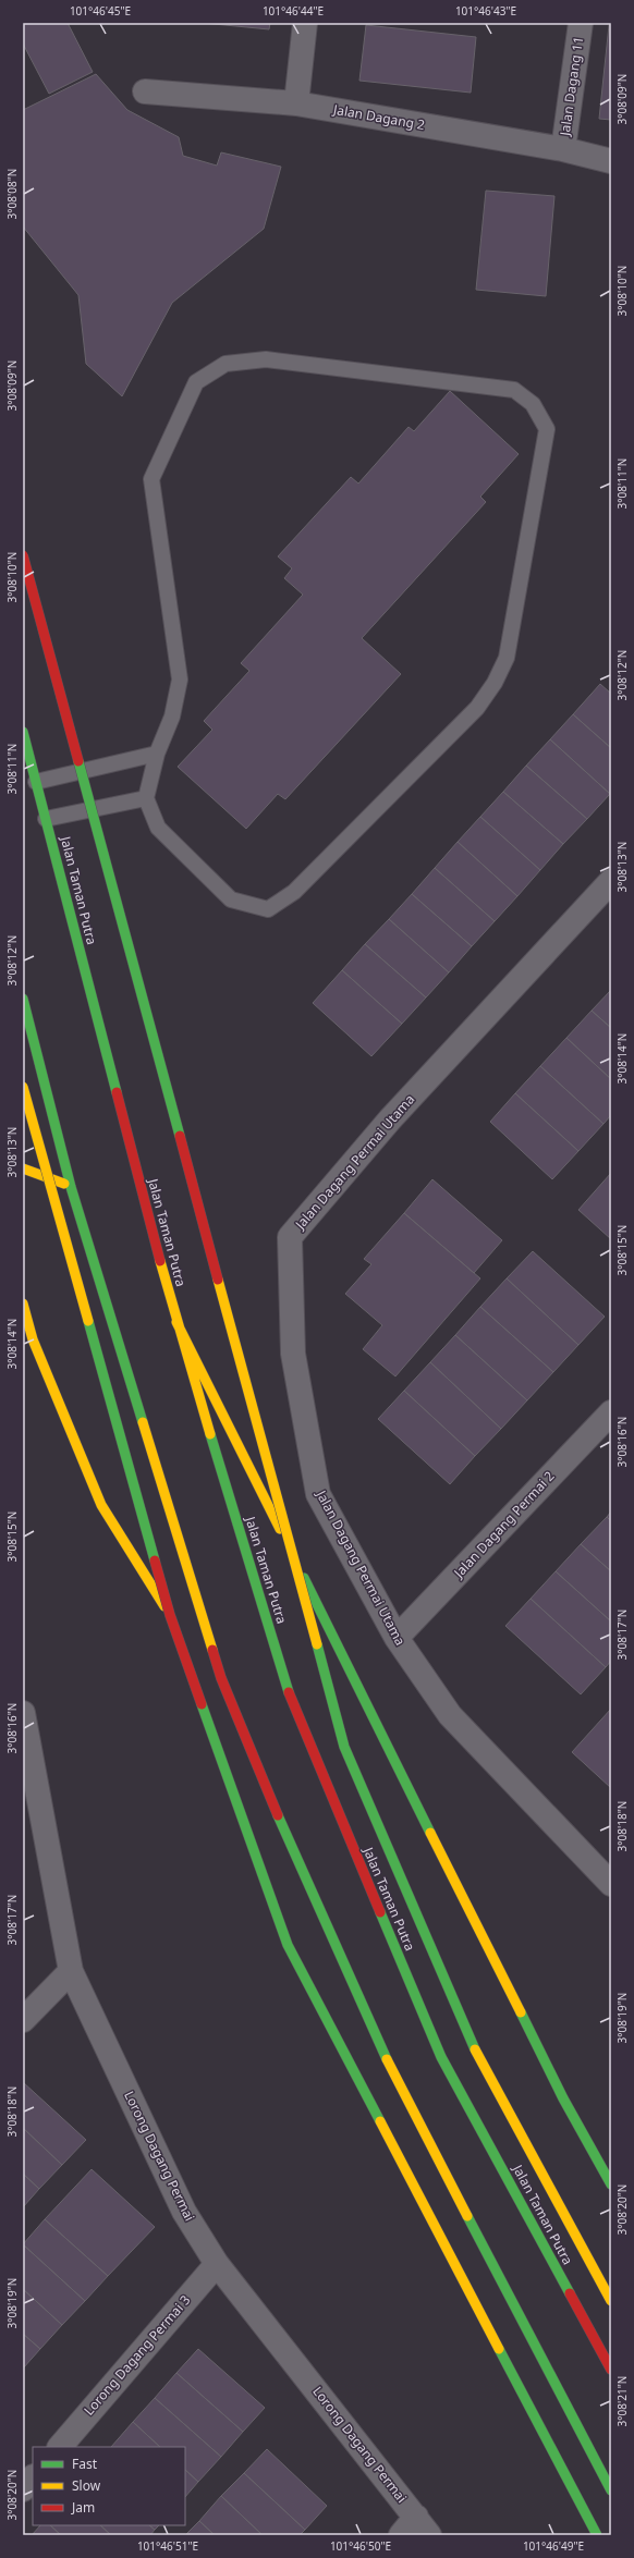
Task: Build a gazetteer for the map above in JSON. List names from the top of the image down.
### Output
{
  "streets": {
    "main road": ["Jalan Taman Putra"],
    "street": [
      "Jalan Dagang 11",
      "Jalan Dagang 2",
      "Jalan Dagang Permai Utama",
      "Jalan Dagang Permai 2",
      "Lorong Dagang Permai",
      "Lorong Dagang Permai 3"
    ]
  },
  "crossings": [
    ["Jalan Dagang 11", "Jalan Dagang 2"],
    ["Jalan Dagang Permai Utama", "Jalan Dagang Permai 2"],
    ["Lorong Dagang Permai", "Lorong Dagang Permai 3"]
  ],
  "legend": ["Fast", "Slow", "Jam"],
  "coordinates": [
    "101°46'45\"E",
    "101°46'44\"E",
    "101°46'43\"E",
    "3°08'09\"N",
    "3°08'08\"N",
    "3°08'10\"N",
    "3°08'11\"N",
    "3°08'12\"N",
    "3°08'13\"N",
    "3°08'14\"N",
    "3°08'15\"N",
    "3°08'16\"N",
    "3°08'17\"N",
    "3°08'18\"N",
    "3°08'19\"N",
    "3°08'20\"N",
    "3°08'21\"N",
    "101°46'51\"E",
    "101°46'50\"E",
    "101°46'49\"E"
  ]
}
